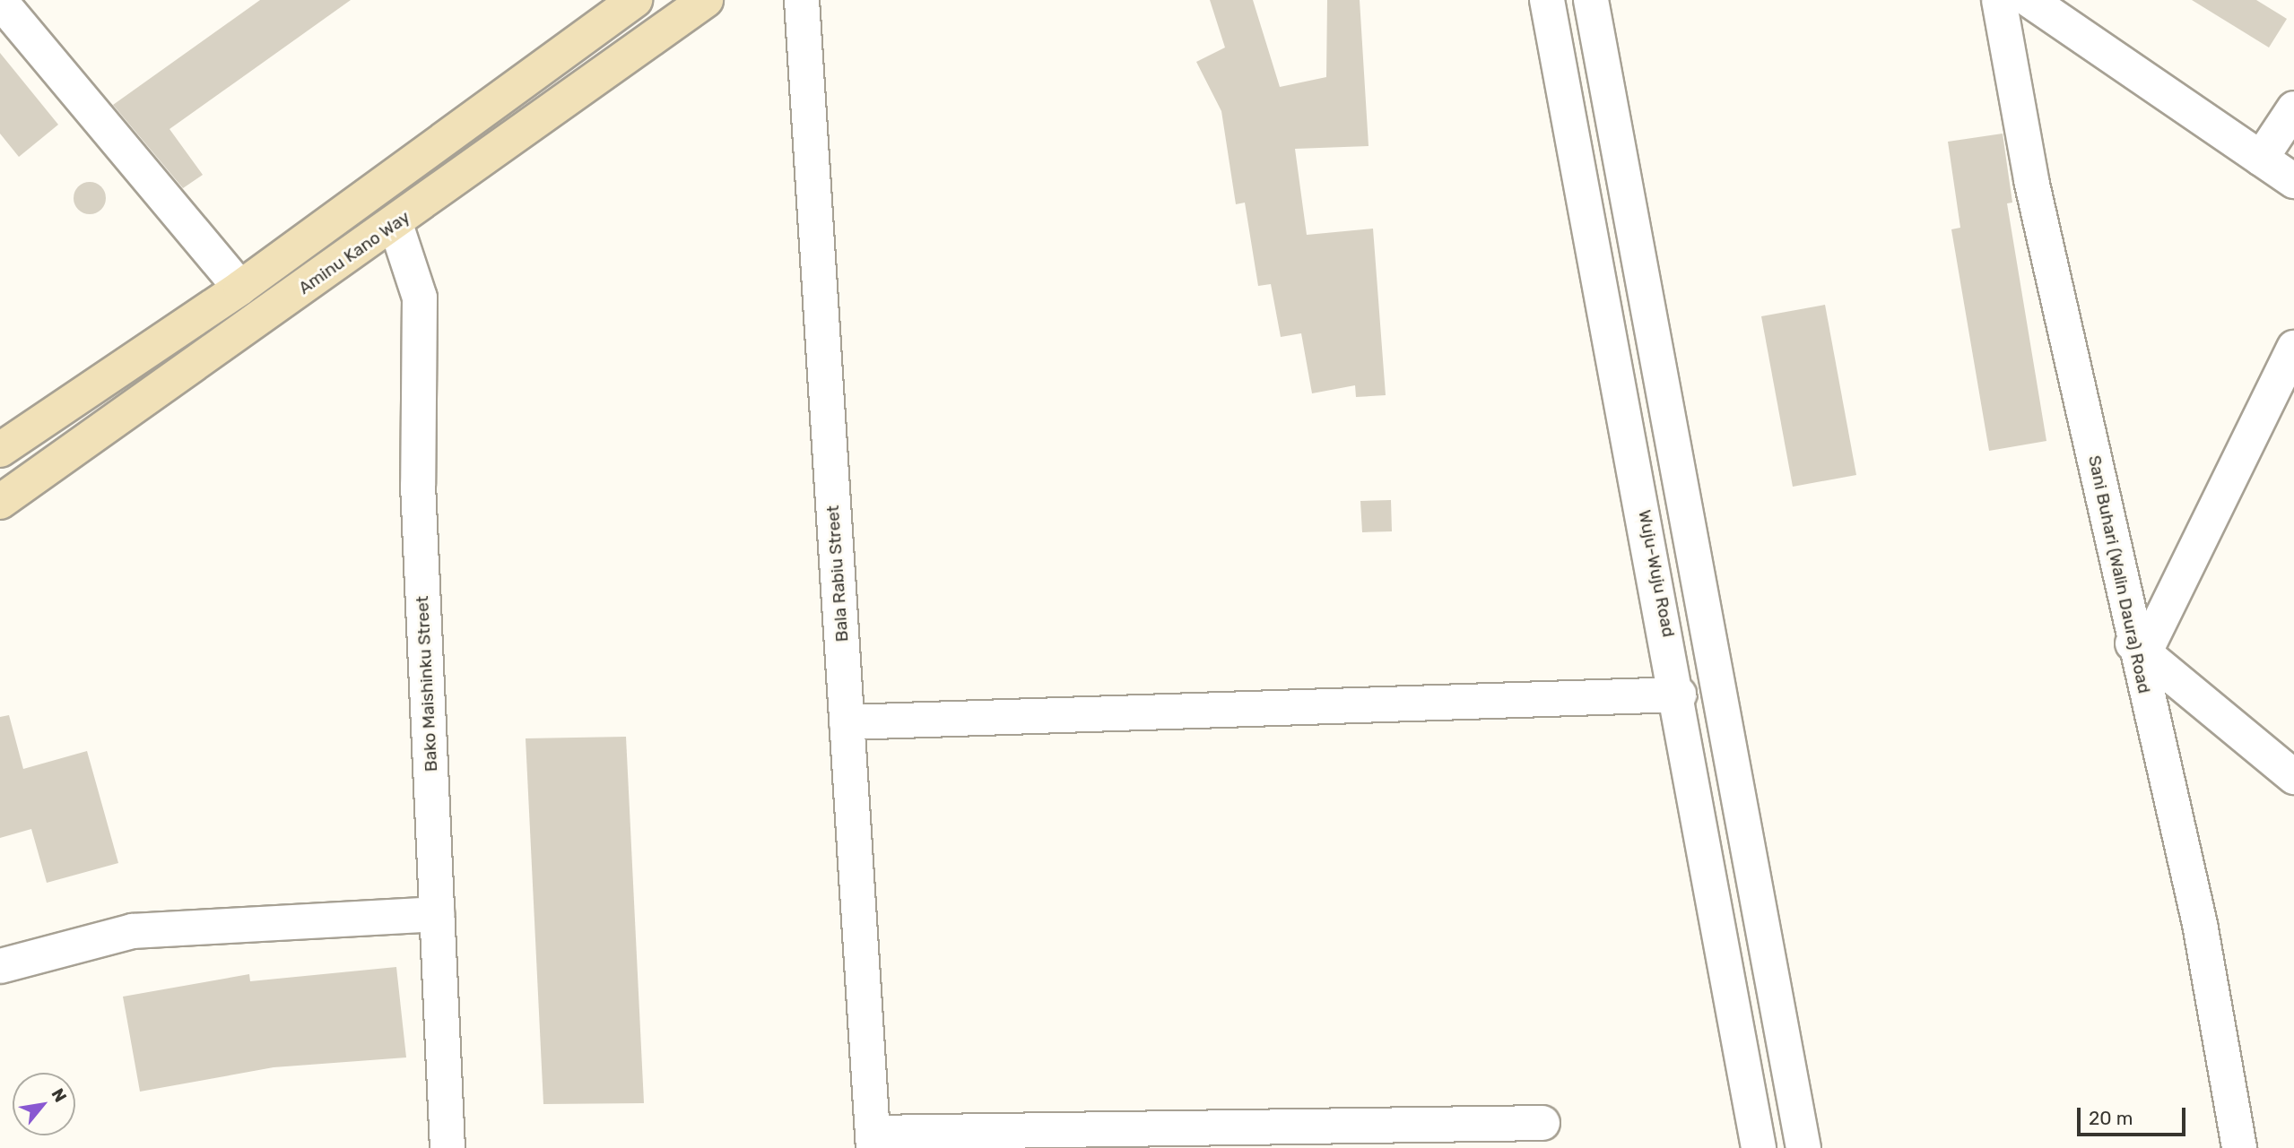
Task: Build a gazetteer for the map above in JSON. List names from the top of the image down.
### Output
{
  "streets": {
    "main road": ["Aminu Kano Way"],
    "street": [
      "Bala Rabiu Street",
      "Wuju-Wuju Road",
      "Sani Buhari (Walin Daura) Road",
      "Bako Maishinku Street"
    ]
  },
  "crossings": [
    ["Aminu Kano Way", "Bako Maishinku Street"]
  ],
  "scale_bar": "20 m",
  "north": "top right"
}
